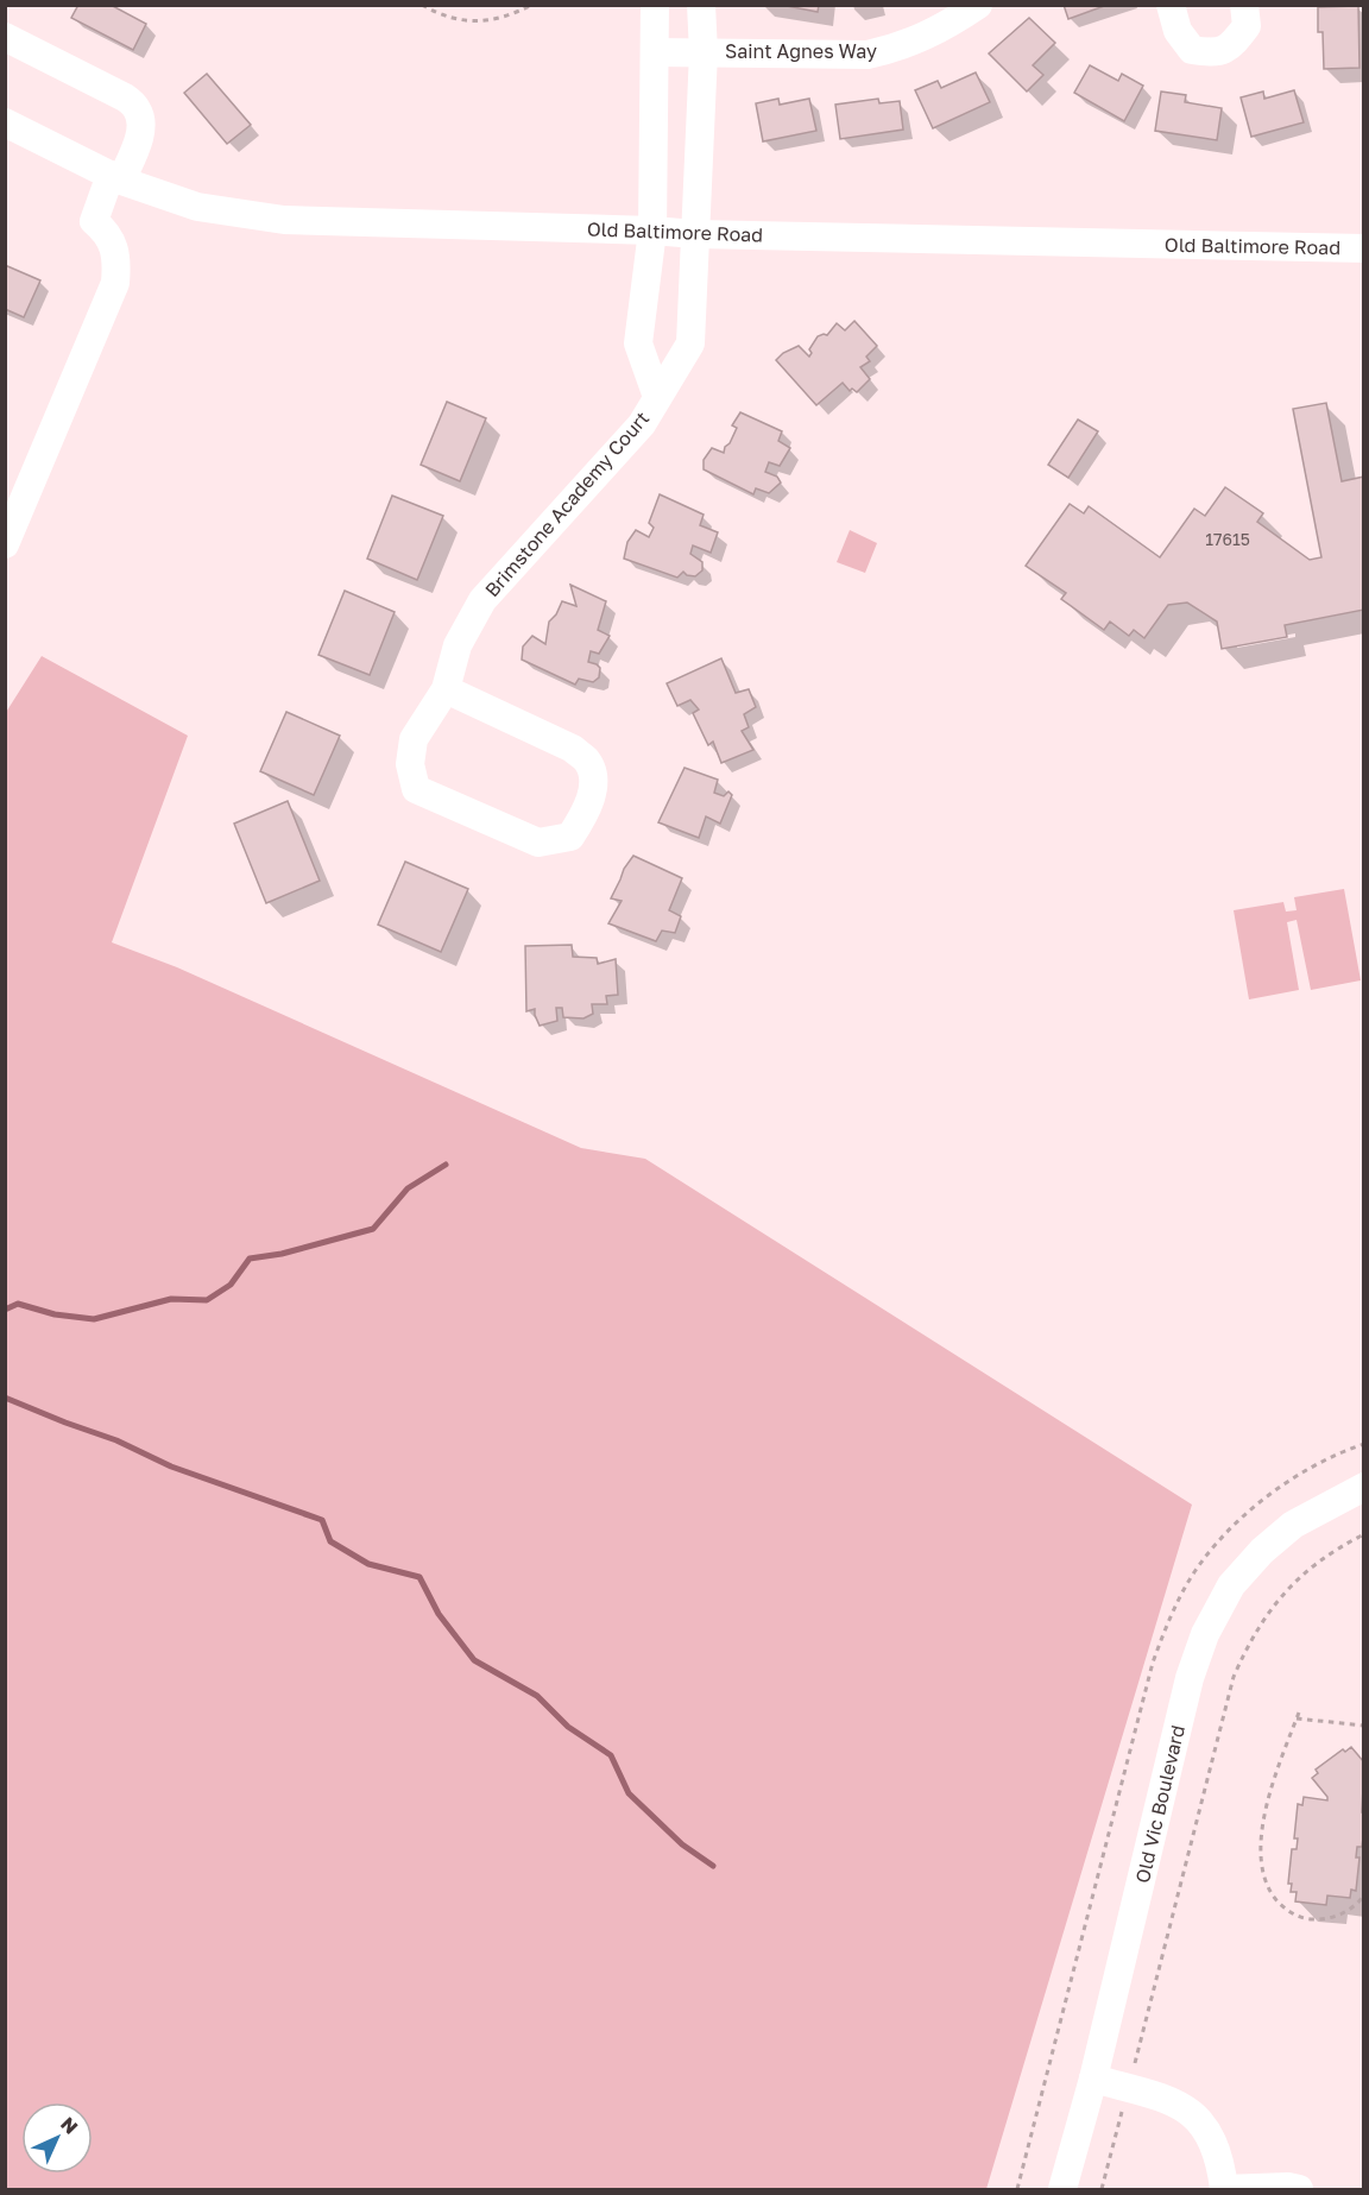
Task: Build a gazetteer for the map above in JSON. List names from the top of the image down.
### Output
{
  "streets": {
    "street": [
      "Saint Agnes Way",
      "Old Baltimore Road",
      "Brimstone Academy Court",
      "Old Vic Boulevard"
    ]
  },
  "crossings": [
    ["Saint Agnes Way", "Brimstone Academy Court"],
    ["Old Baltimore Road", "Brimstone Academy Court"]
  ],
  "house_numbers": ["17615"],
  "north": "top right"
}
